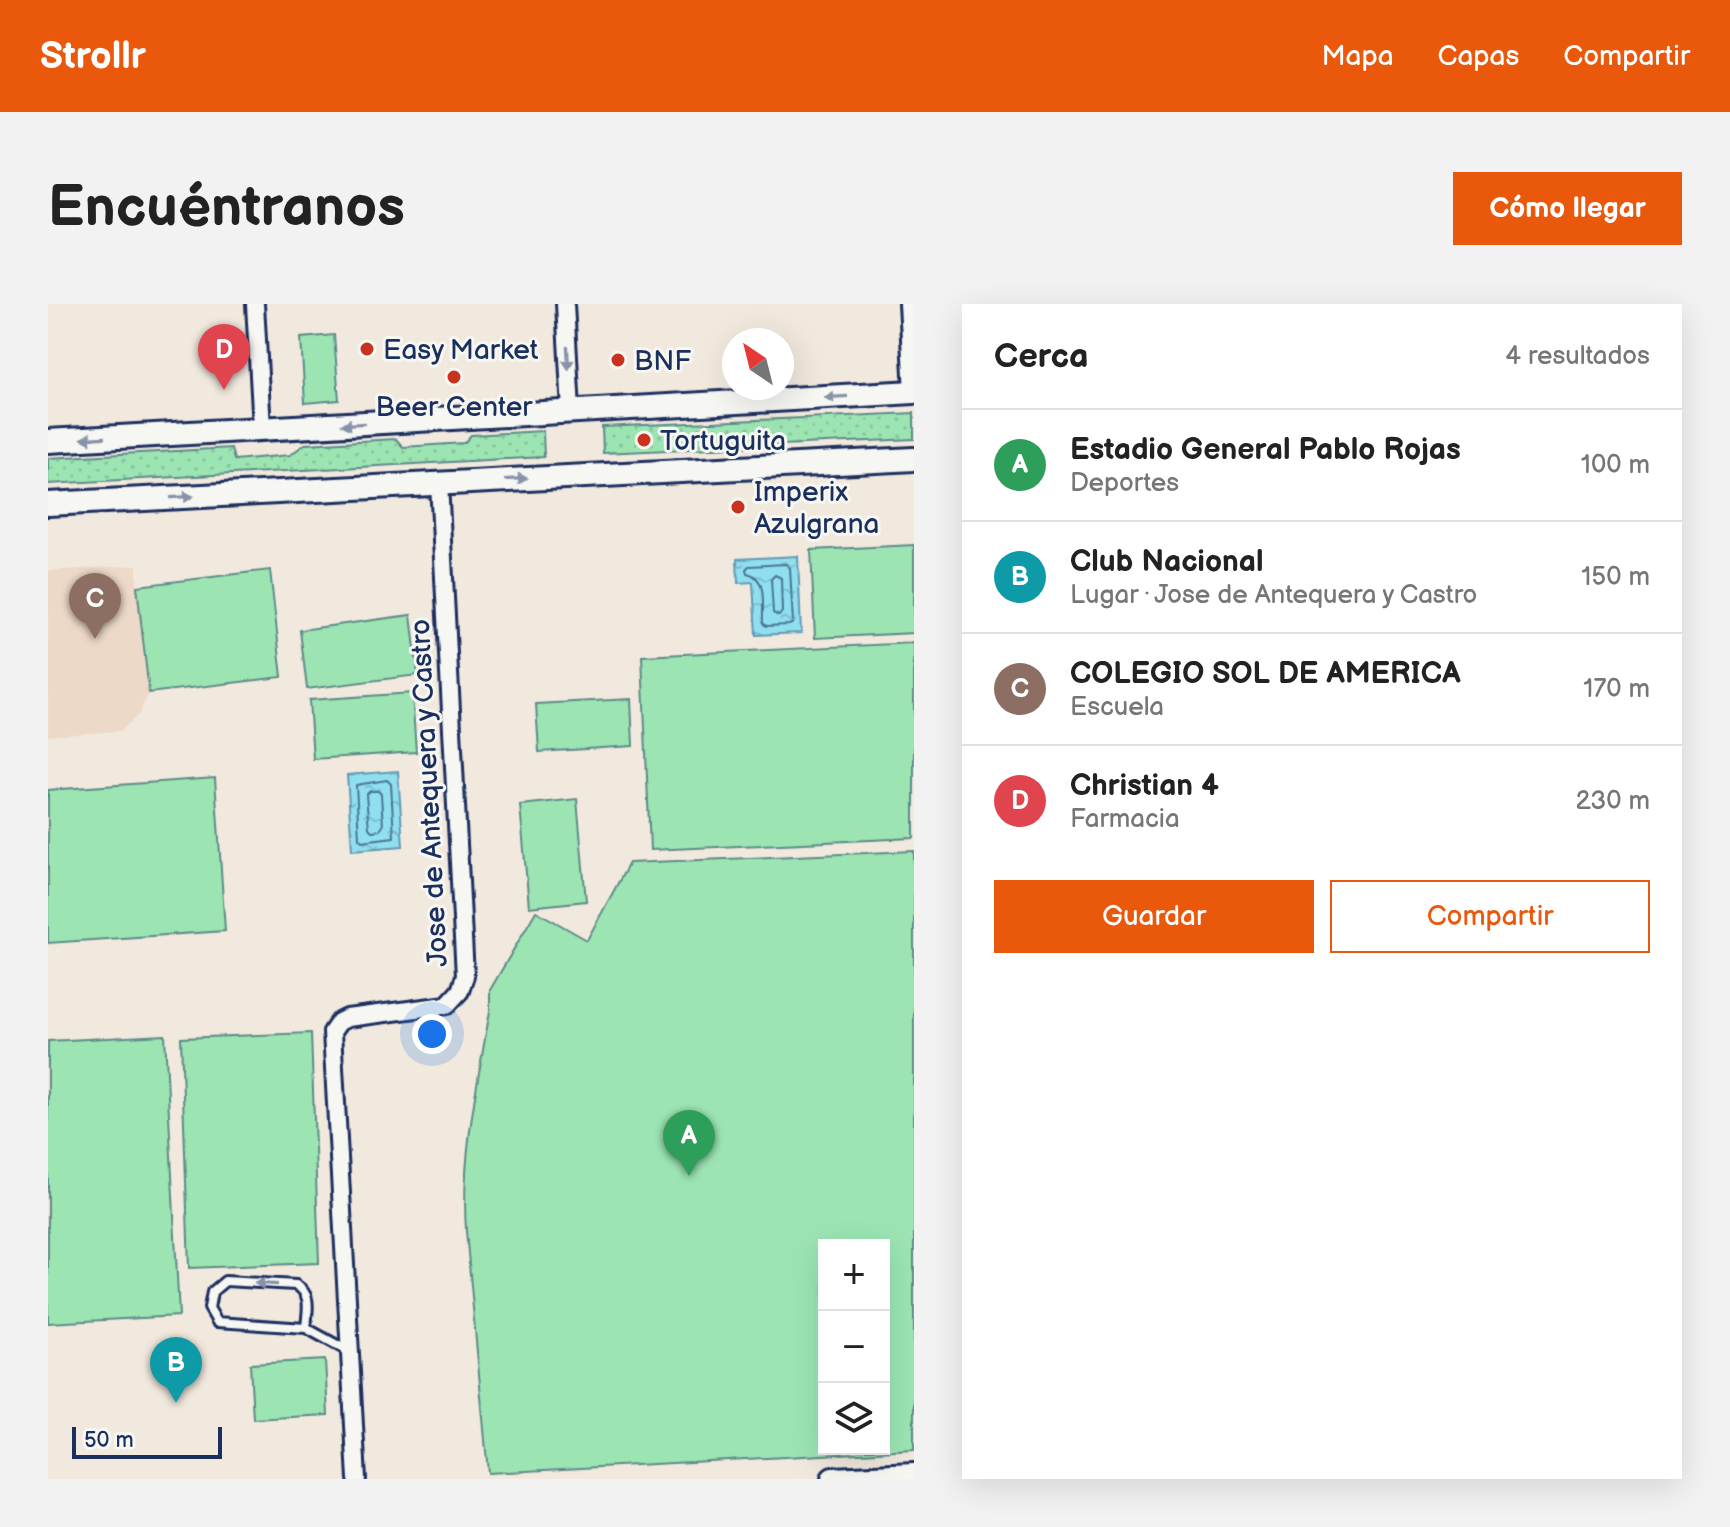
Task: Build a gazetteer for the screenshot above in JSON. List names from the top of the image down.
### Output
{
  "streets": {
    "street": ["Jose de Antequera y Castro"]
  },
  "places": [
    "Easy Market",
    "BNF",
    "Beer Center",
    "Tortuguita",
    "Imperix Azulgrana"
  ],
  "scale_bar": "50 m",
  "north": "top left",
  "page": {
    "header": "Strollr",
    "nav": ["Mapa", "Capas", "Compartir"],
    "buttons": [
      "Cómo llegar",
      ["Guardar", "Compartir"]
    ],
    "title": "Encuéntranos",
    "heading": ["Cerca", "4 resultados"],
    "pins": [
      "D",
      "C",
      "A",
      "B"
    ],
    "list": [
      {
        "mark": "A",
        "name": "Estadio General Pablo Rojas",
        "note": "Deportes",
        "value": "100 m"
      },
      {
        "mark": "B",
        "name": "Club Nacional",
        "note": "Lugar · Jose de Antequera y Castro",
        "value": "150 m"
      },
      {
        "mark": "C",
        "name": "COLEGIO SOL DE AMERICA",
        "note": "Escuela",
        "value": "170 m"
      },
      {
        "mark": "D",
        "name": "Christian 4",
        "note": "Farmacia",
        "value": "230 m"
      }
    ],
    "map_buttons": ["+", "−"],
    "scale": "50 m"
  }
}
